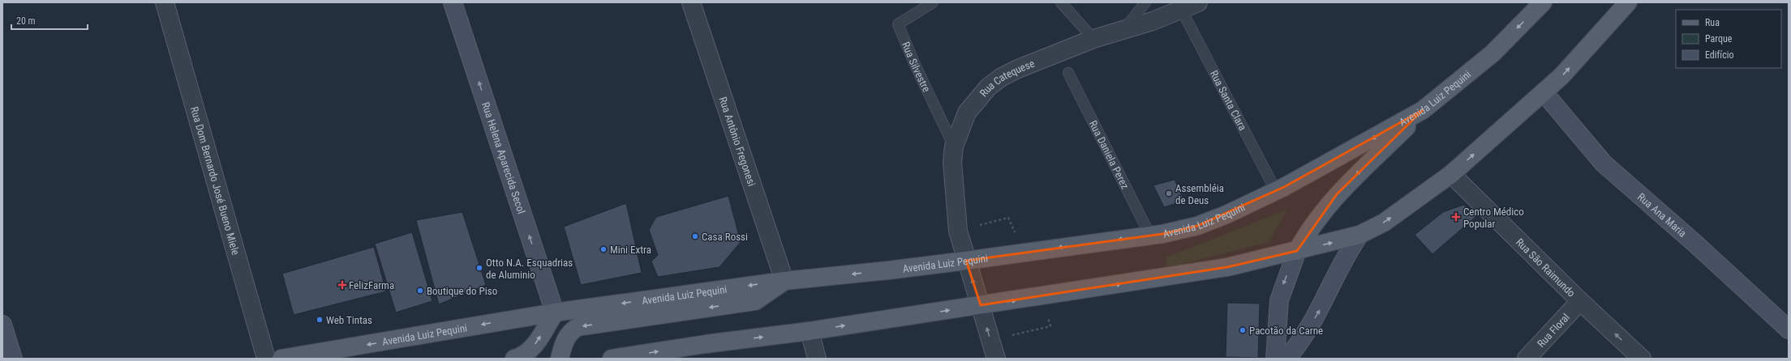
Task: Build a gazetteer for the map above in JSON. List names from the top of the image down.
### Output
{
  "streets": {
    "main road": ["Avenida Luiz Pequini"],
    "street": [
      "Rua Catequese",
      "Rua Antônio Fregonesi",
      "Rua Helena Aparecida Secol",
      "Rua Dom Bernardo José Bueno Miele",
      "Rua Ana Maria",
      "Rua São Raimundo",
      "Rua Floral"
    ],
    "lane": ["Rua Silvestre", "Rua Santa Clara", "Rua Daniela Perez"]
  },
  "crossings": [
    ["Rua Silvestre", "Rua Catequese"],
    ["Rua Catequese", "Avenida Luiz Pequini"],
    ["Rua Catequese", "Rua Santa Clara"],
    ["Avenida Luiz Pequini", "Rua Santa Clara"],
    ["Avenida Luiz Pequini", "Rua Antônio Fregonesi"],
    ["Avenida Luiz Pequini", "Rua Daniela Perez"],
    ["Avenida Luiz Pequini", "Rua Helena Aparecida Secol"],
    ["Rua São Raimundo", "Rua Floral"]
  ],
  "one_way": ["Rua Helena Aparecida Secol"],
  "places": {
    "other": [
      "Assembléia de Deus",
      "Casa Rossi",
      "Mini Extra",
      "Otto N.A. Esquadrias de Aluminio",
      "Boutique do Piso",
      "Web Tintas",
      "Pacotão da Carne"
    ],
    "health": ["Centro Médico Popular", "FelizFarma"]
  },
  "legend": ["Rua", "Parque", "Edifício"],
  "scale_bar": "20 m"
}
